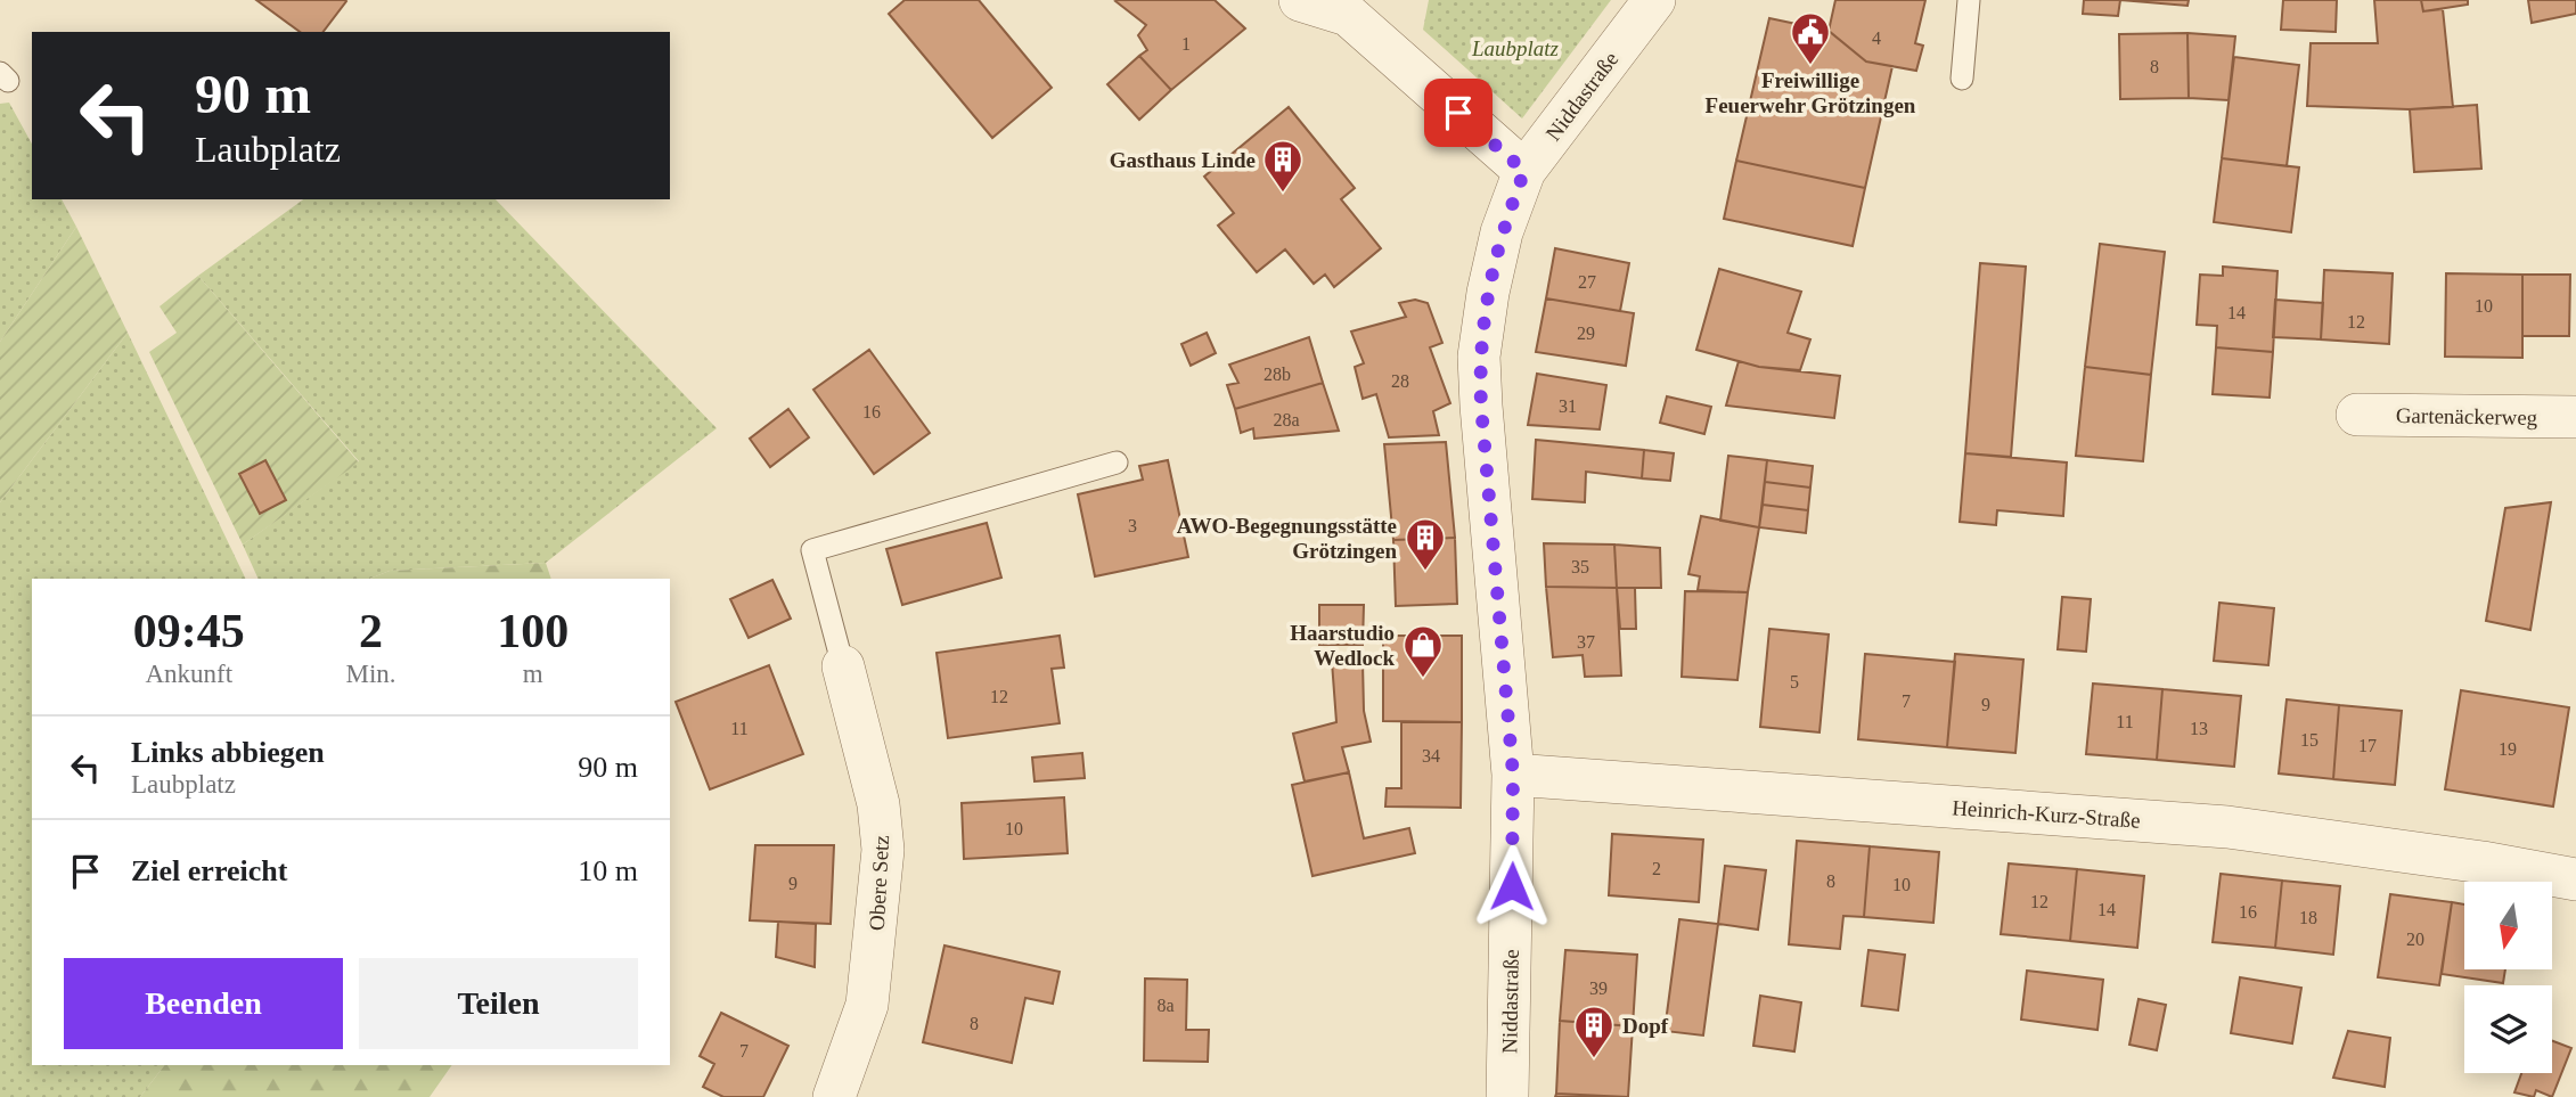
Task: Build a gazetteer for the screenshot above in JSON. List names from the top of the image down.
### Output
{
  "streets": {
    "street": [
      "Niddastraße",
      "Gartenäckerweg",
      "Heinrich-Kurz-Straße",
      "Obere Setz"
    ]
  },
  "crossings": [
    ["Niddastraße", "Heinrich-Kurz-Straße"]
  ],
  "parks": ["Laubplatz"],
  "places": {
    "public building": ["Freiwillige Feuerwehr Grötzingen"],
    "building": ["Gasthaus Linde", "AWO-Begegnungsstätte Grötzingen", "Dopf"],
    "shop": ["Haarstudio Wedlock"]
  },
  "house_numbers": [
    "4",
    "1",
    "8",
    "27",
    "10",
    "14",
    "12",
    "29",
    "28b",
    "28",
    "31",
    "16",
    "28a",
    "3",
    "35",
    "37",
    "5",
    "12",
    "7",
    "9",
    "11",
    "11",
    "13",
    "15",
    "17",
    "19",
    "34",
    "10",
    "2",
    "8",
    "9",
    "10",
    "12",
    "14",
    "16",
    "18",
    "20",
    "39",
    "8a",
    "8",
    "7"
  ],
  "north": "bottom",
  "page": {
    "turn": ["90 m", "Laubplatz"],
    "eta": [
      "09:45",
      "Ankunft",
      "2",
      "Min.",
      "100",
      "m"
    ],
    "list": [
      {
        "name": "Links abbiegen",
        "note": "Laubplatz",
        "value": "90 m"
      },
      {
        "name": "Ziel erreicht",
        "value": "10 m"
      }
    ],
    "buttons": ["Beenden", "Teilen"]
  }
}
